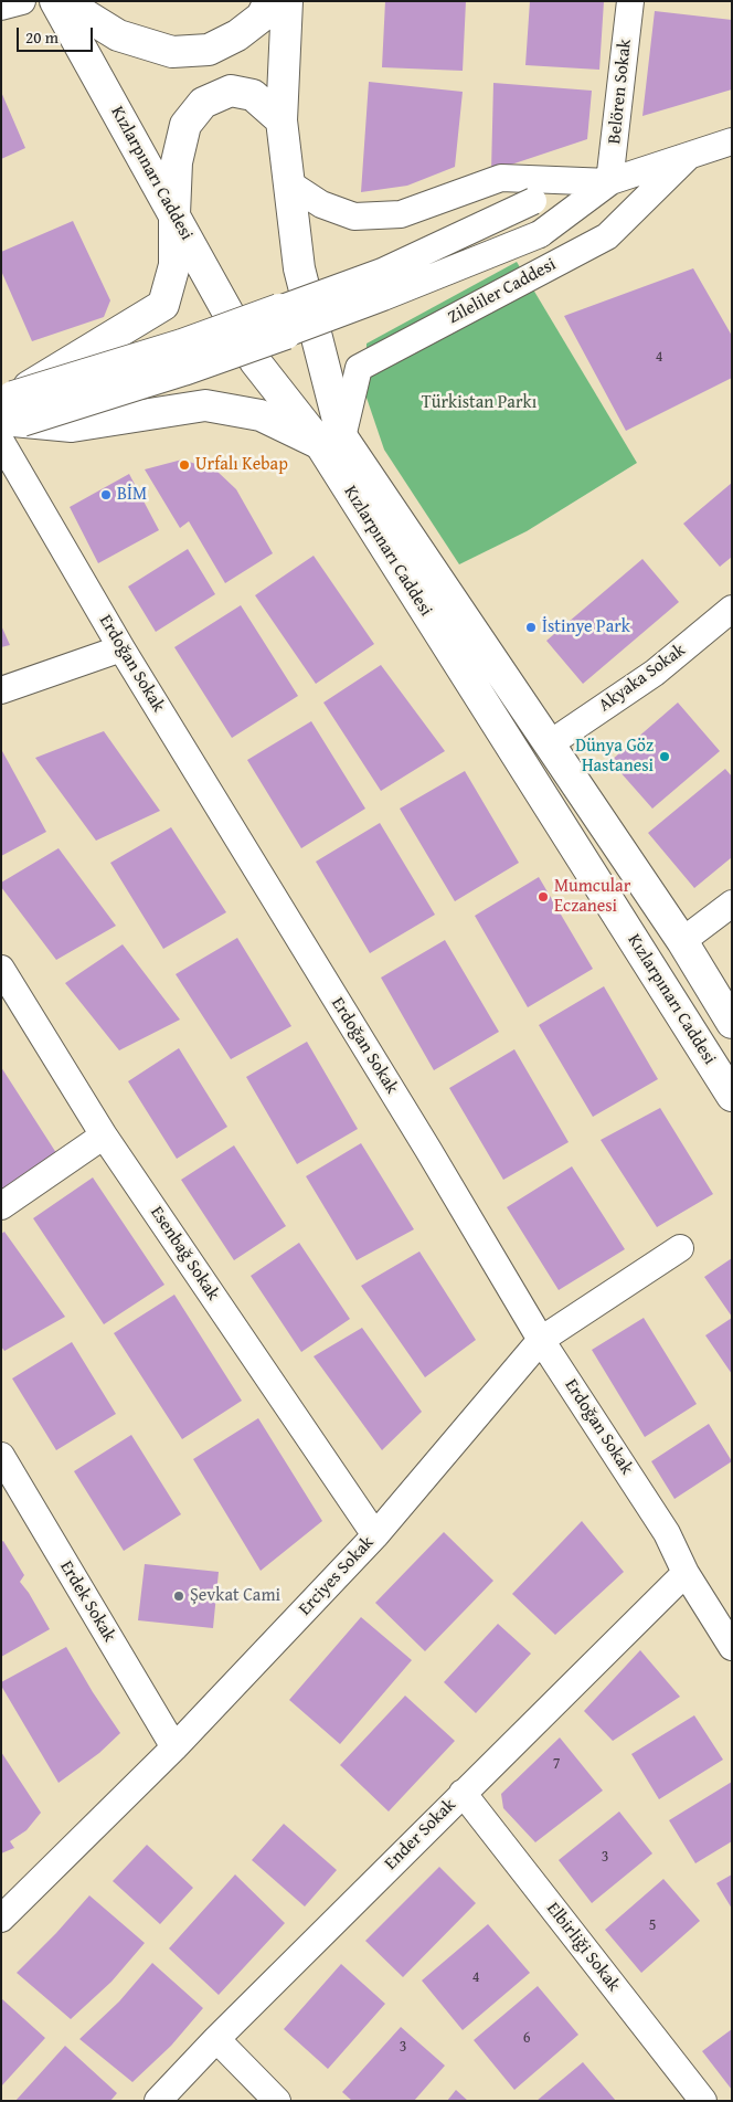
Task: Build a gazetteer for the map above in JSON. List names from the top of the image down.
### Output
{
  "streets": {
    "main road": ["Kızlarpınarı Caddesi"],
    "street": [
      "Belören Sokak",
      "Zileliler Caddesi",
      "Erdoğan Sokak",
      "Akyaka Sokak",
      "Esenbağ Sokak",
      "Erciyes Sokak",
      "Erdek Sokak",
      "Ender Sokak",
      "Elbirliği Sokak"
    ]
  },
  "crossings": [
    ["Kızlarpınarı Caddesi", "Zileliler Caddesi"],
    ["Kızlarpınarı Caddesi", "Akyaka Sokak"],
    ["Erdoğan Sokak", "Erciyes Sokak"],
    ["Erdoğan Sokak", "Ender Sokak"],
    ["Esenbağ Sokak", "Erciyes Sokak"],
    ["Erciyes Sokak", "Erdek Sokak"],
    ["Ender Sokak", "Elbirliği Sokak"]
  ],
  "parks": ["Türkistan Parkı"],
  "places": [
    "Urfalı Kebap",
    "BİM",
    "İstinye Park",
    "Dünya Göz Hastanesi",
    "Mumcular Eczanesi",
    "Şevkat Cami"
  ],
  "house_numbers": [
    "4",
    "7",
    "3",
    "5",
    "4",
    "6",
    "3"
  ],
  "scale_bar": "20 m"
}
